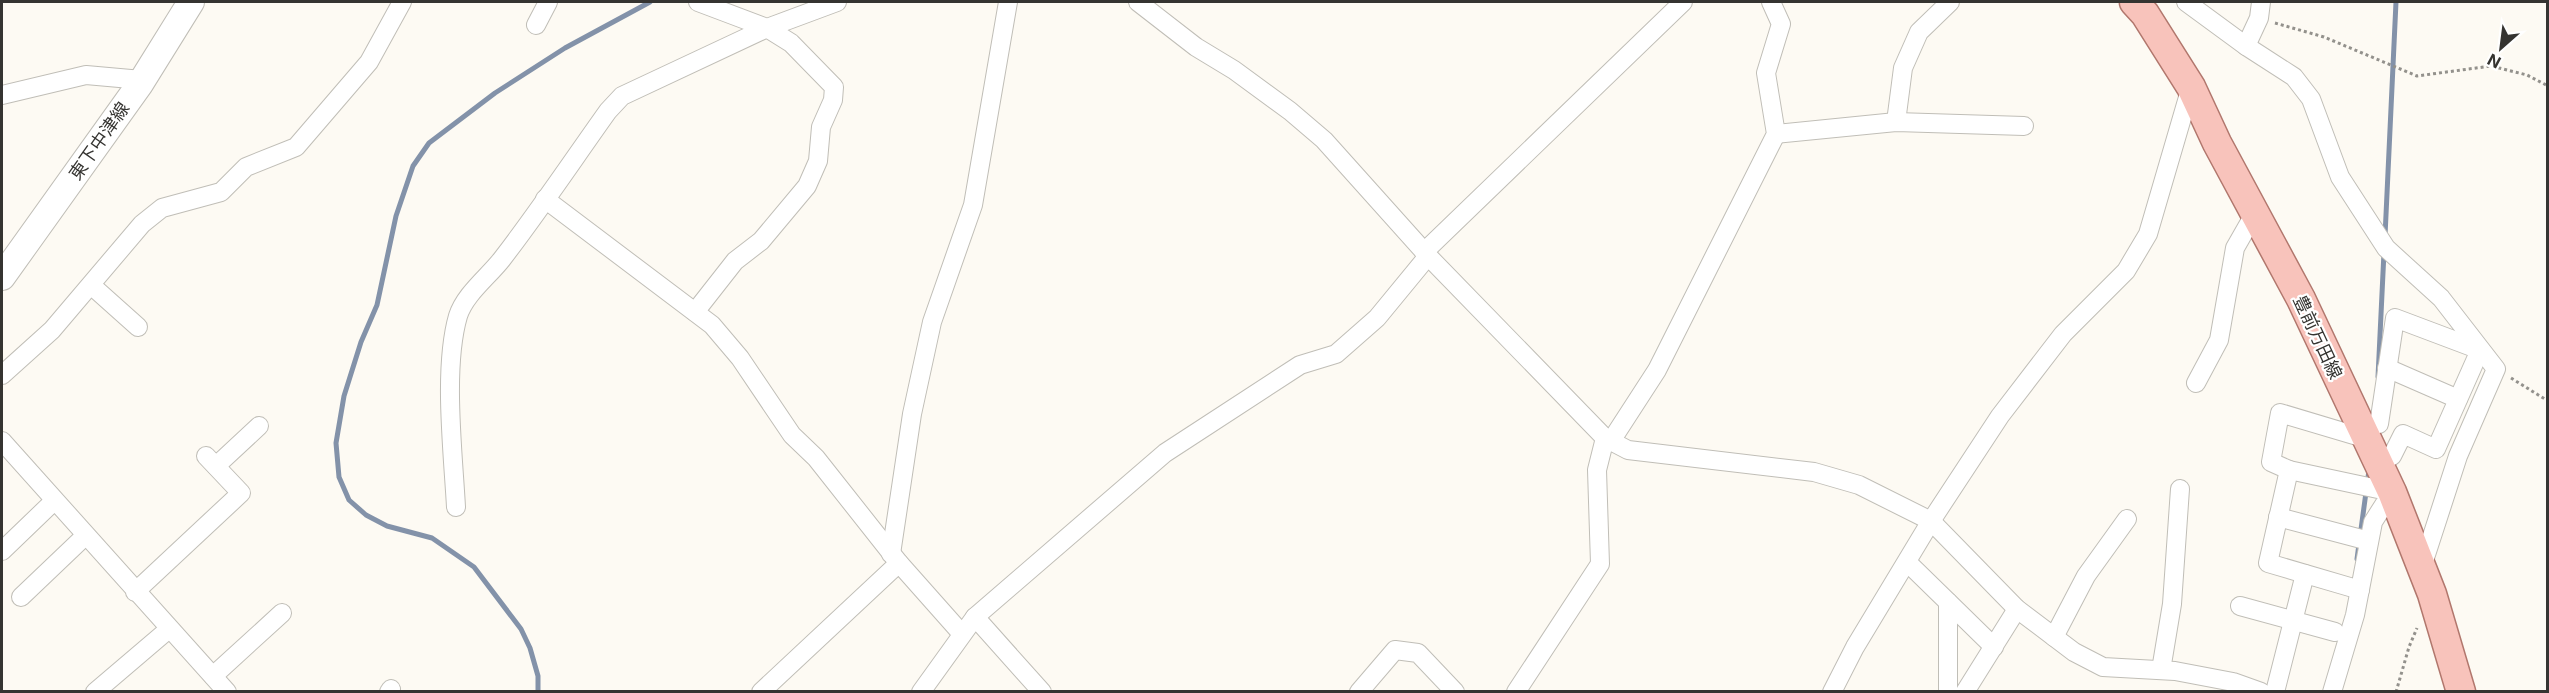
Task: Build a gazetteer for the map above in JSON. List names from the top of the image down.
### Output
{
  "streets": {
    "main road": ["東下中津線", "豊前万田線"]
  },
  "north": "bottom left"
}
